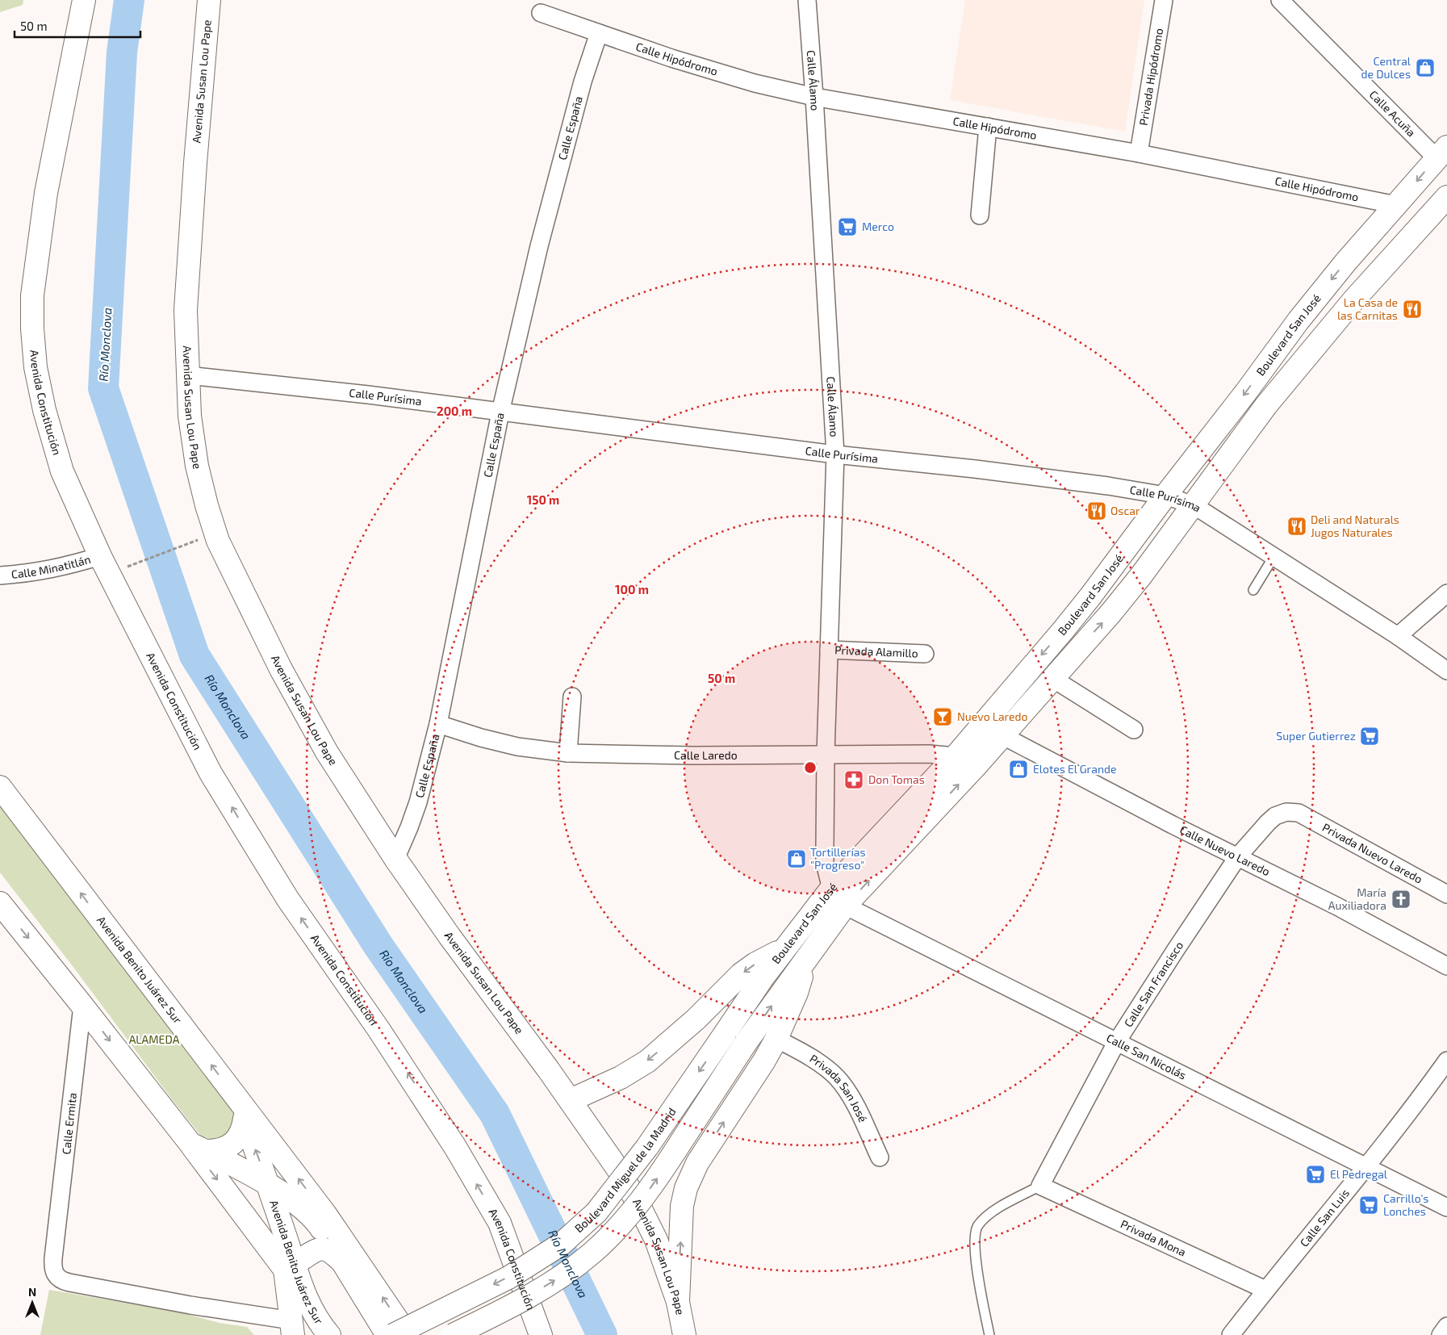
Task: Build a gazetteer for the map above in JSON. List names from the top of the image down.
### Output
{
  "streets": {
    "main road": [
      "Avenida Susan Lou Pape",
      "Boulevard San José",
      "Avenida Constitución",
      "Avenida Benito Juárez Sur",
      "Boulevard Miguel de la Madrid"
    ],
    "street": [
      "Calle Hipódromo",
      "Privada Hipódromo",
      "Calle Álamo",
      "Calle Acuña",
      "Calle España",
      "Calle Purísima",
      "Calle Minatitlán",
      "Privada Alamillo",
      "Calle Laredo",
      "Calle Nuevo Laredo",
      "Privada Nuevo Laredo",
      "Calle San Francisco",
      "Calle San Nicolás",
      "Privada San José",
      "Calle Ermita",
      "Calle San Luis",
      "Privada Mona"
    ]
  },
  "crossings": [
    ["Calle Hipódromo", "Privada Hipódromo"],
    ["Calle Hipódromo", "Calle Álamo"],
    ["Calle Hipódromo", "Calle España"],
    ["Calle Hipódromo", "Boulevard San José"],
    ["Calle Álamo", "Boulevard San José"],
    ["Calle Álamo", "Calle Purísima"],
    ["Calle Álamo", "Privada Alamillo"],
    ["Calle Álamo", "Calle Laredo"],
    ["Calle Álamo", "Calle San Nicolás"],
    ["Avenida Susan Lou Pape", "Calle España"],
    ["Avenida Susan Lou Pape", "Calle Purísima"],
    ["Calle Acuña", "Boulevard San José"],
    ["Calle España", "Calle Purísima"],
    ["Calle España", "Calle Laredo"],
    ["Boulevard San José", "Calle Purísima"],
    ["Boulevard San José", "Calle Laredo"],
    ["Boulevard San José", "Calle Nuevo Laredo"],
    ["Boulevard San José", "Calle San Nicolás"],
    ["Boulevard San José", "Boulevard Miguel de la Madrid"],
    ["Avenida Constitución", "Calle Minatitlán"],
    ["Calle Nuevo Laredo", "Calle San Francisco"],
    ["Privada Nuevo Laredo", "Calle San Francisco"],
    ["Avenida Benito Juárez Sur", "Calle Ermita"],
    ["Calle San Francisco", "Calle San Nicolás"],
    ["Calle San Francisco", "Privada Mona"],
    ["Calle San Nicolás", "Calle San Luis"],
    ["Calle San Luis", "Privada Mona"]
  ],
  "water": ["Río Monclova"],
  "parks": ["ALAMEDA"],
  "places": {
    "shop": ["Central de Dulces", "Elotes El Grande", "Tortillerías \"Progreso\""],
    "supermarket": [
      "Merco",
      "Super Gutierrez",
      "El Pedregal",
      "Carrillo's Lonches"
    ],
    "restaurant": ["La Casa de las Carnitas", "Oscar", "Deli and Naturals Jugos Naturales"],
    "bar": ["Nuevo Laredo"],
    "pharmacy": ["Don Tomas"],
    "church": ["María Auxiliadora"]
  },
  "scale_bar": "50 m",
  "north": "top",
  "rings": [
    "200 m",
    "150 m",
    "100 m",
    "50 m"
  ]
}
